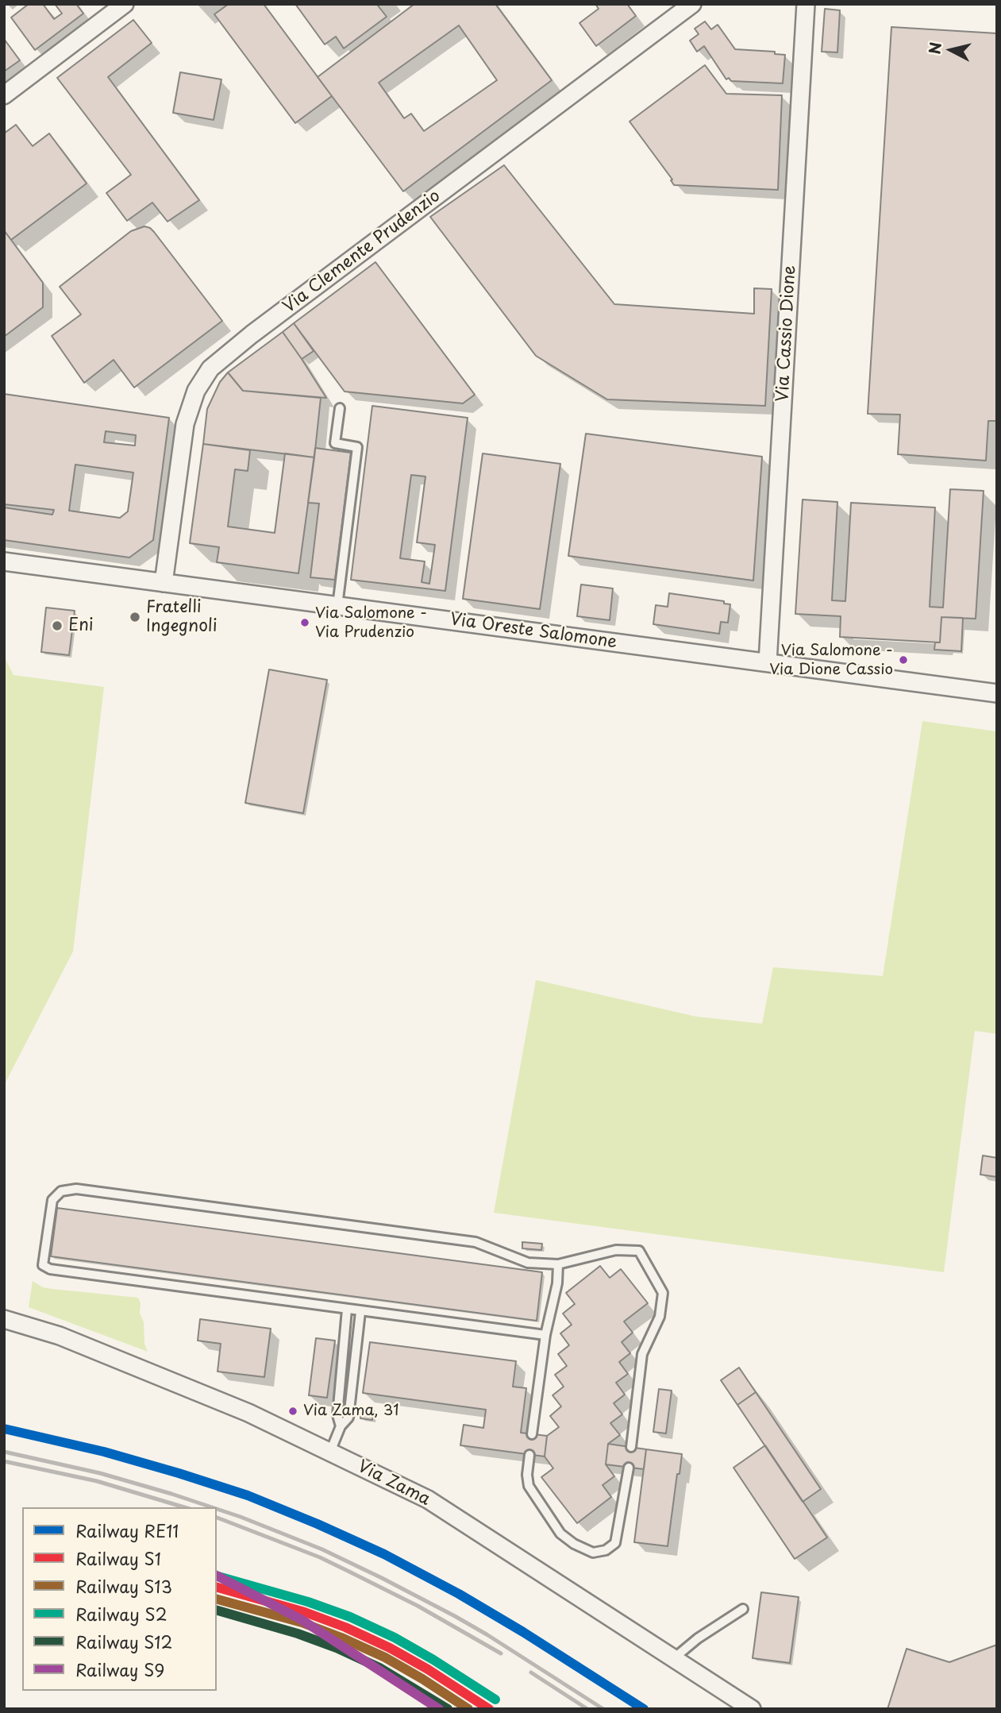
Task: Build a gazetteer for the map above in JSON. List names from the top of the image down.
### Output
{
  "streets": {
    "street": [
      "Via Clemente Prudenzio",
      "Via Cassio Dione",
      "Via Oreste Salomone",
      "Via Zama"
    ]
  },
  "crossings": [
    ["Via Clemente Prudenzio", "Via Oreste Salomone"],
    ["Via Cassio Dione", "Via Oreste Salomone"]
  ],
  "places": [
    "Fratelli Ingegnoli",
    "Via Salomone - Via Prudenzio",
    "Eni",
    "Via Salomone - Via Dione Cassio",
    "Via Zama, 31"
  ],
  "lines": [
    "rail line RE11",
    "rail line S9",
    "rail line S2",
    "rail line S1",
    "rail line S13",
    "rail line S12"
  ],
  "legend": [
    "Railway RE11",
    "Railway S1",
    "Railway S13",
    "Railway S2",
    "Railway S12",
    "Railway S9"
  ],
  "north": "left"
}
